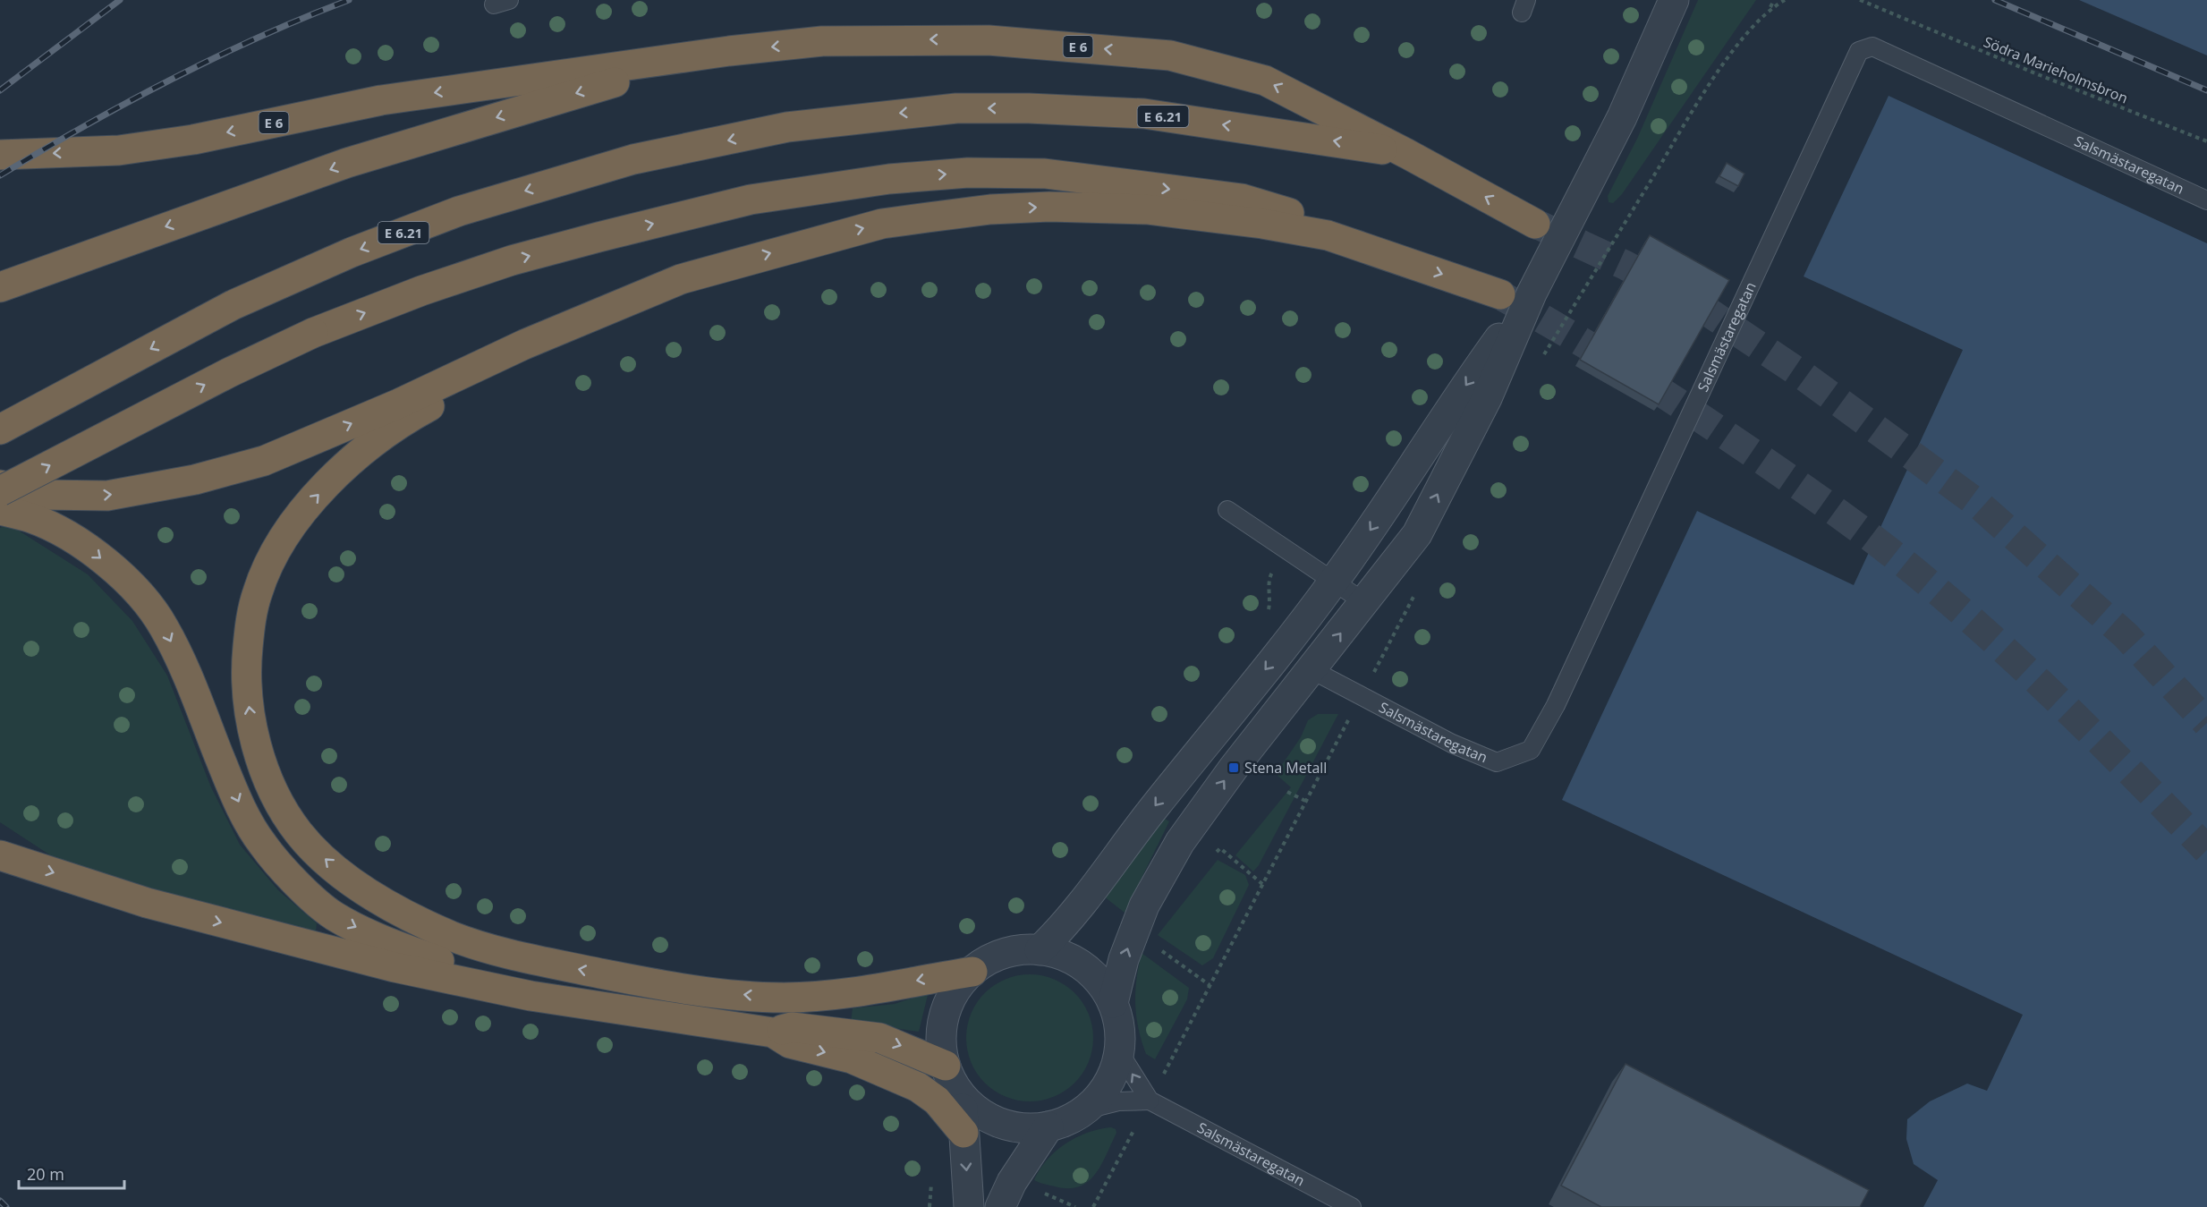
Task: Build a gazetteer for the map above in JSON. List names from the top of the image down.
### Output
{
  "streets": {
    "highway": ["E 6", "E 6.21"],
    "lane": ["Salsmästaregatan"],
    "path": ["Södra Marieholmsbron"]
  },
  "crossings": [
    ["E 6", "E 6.21"]
  ],
  "places": {
    "transit": ["Stena Metall"]
  },
  "scale_bar": "20 m"
}
